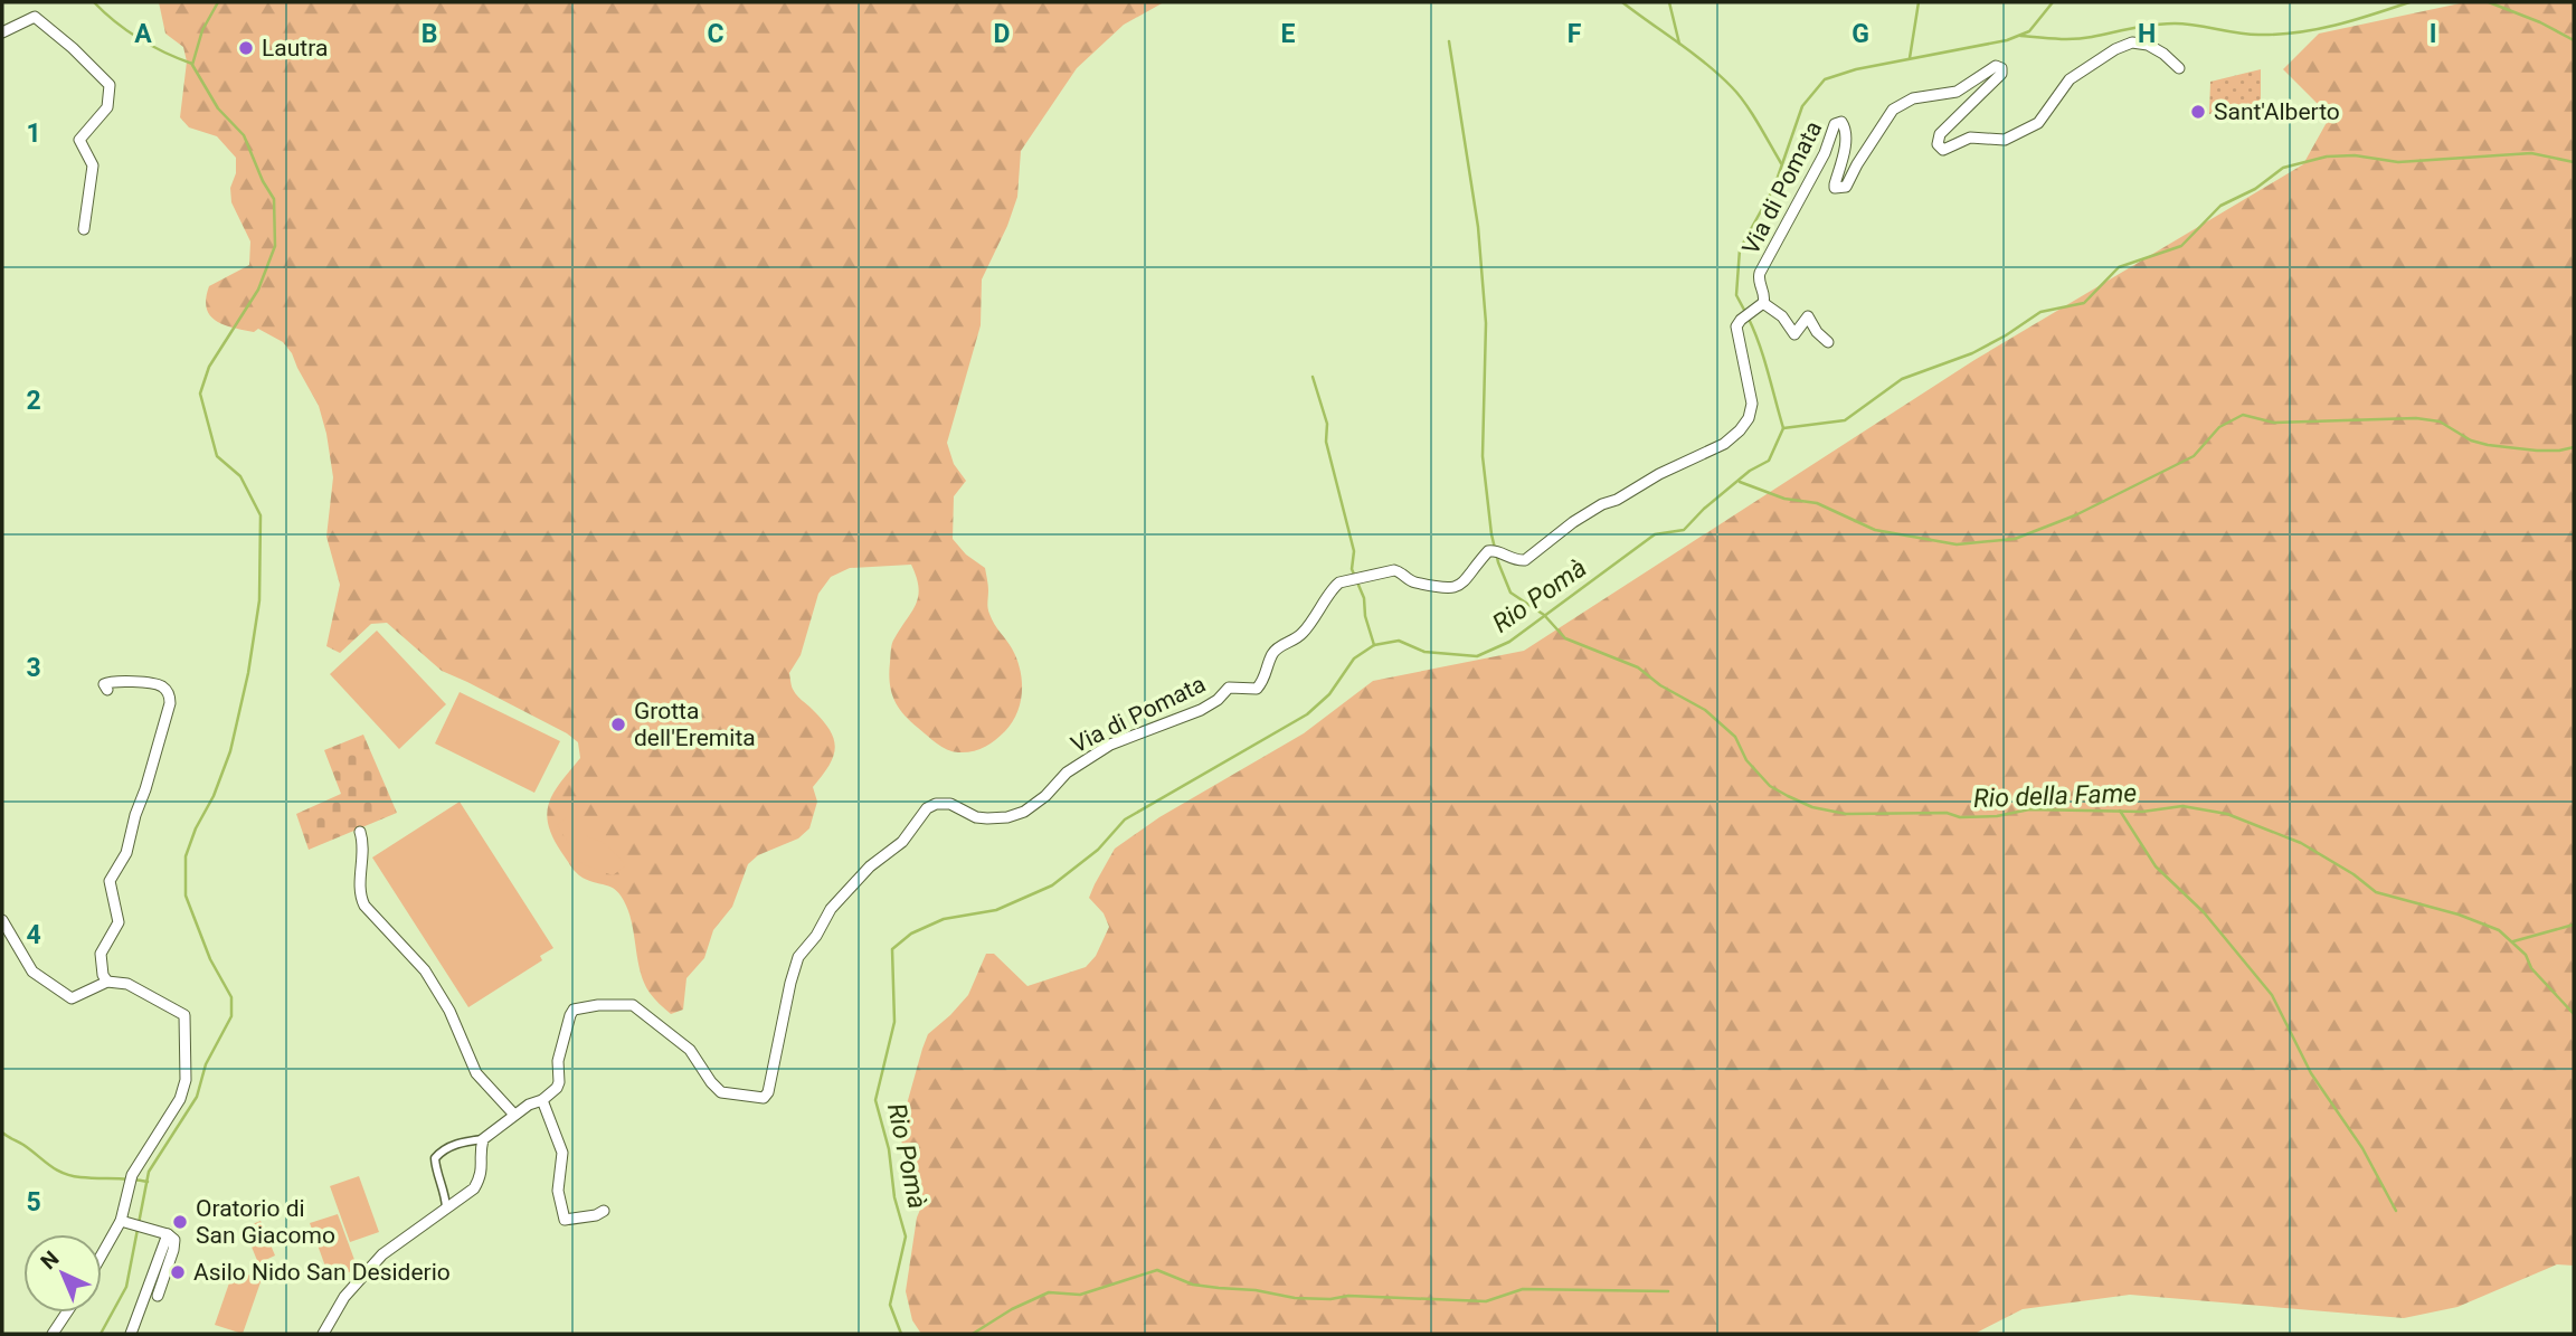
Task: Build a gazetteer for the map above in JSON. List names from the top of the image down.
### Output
{
  "streets": {
    "street": ["Via di Pomata"]
  },
  "water": ["Rio Pomà", "Rio della Fame"],
  "places": [
    "Lautra",
    "Sant'Alberto",
    "Grotta dell'Eremita",
    "Oratorio di San Giacomo",
    "Asilo Nido San Desiderio"
  ],
  "north": "top left",
  "grid": {
    "columns": [
      "A",
      "B",
      "C",
      "D",
      "E",
      "F",
      "G",
      "H",
      "I"
    ],
    "rows": [
      "1",
      "2",
      "3",
      "4",
      "5"
    ]
  }
}
